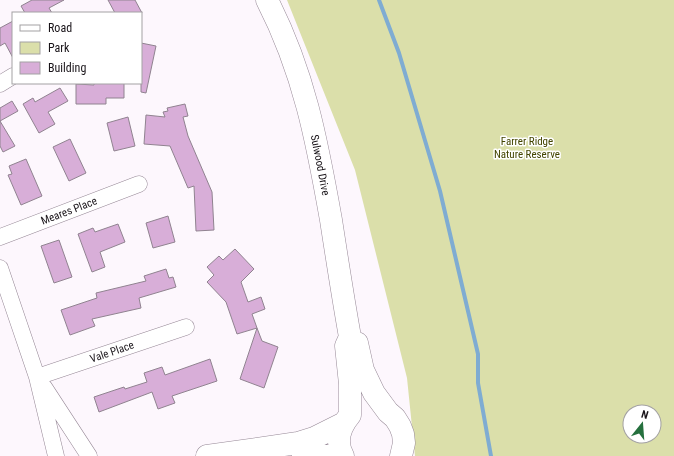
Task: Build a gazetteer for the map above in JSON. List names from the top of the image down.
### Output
{
  "streets": {
    "main road": ["Sulwood Drive"],
    "street": ["Meares Place", "Vale Place"]
  },
  "parks": ["Farrer Ridge Nature Reserve"],
  "legend": ["Road", "Park", "Building"],
  "north": "top"
}
